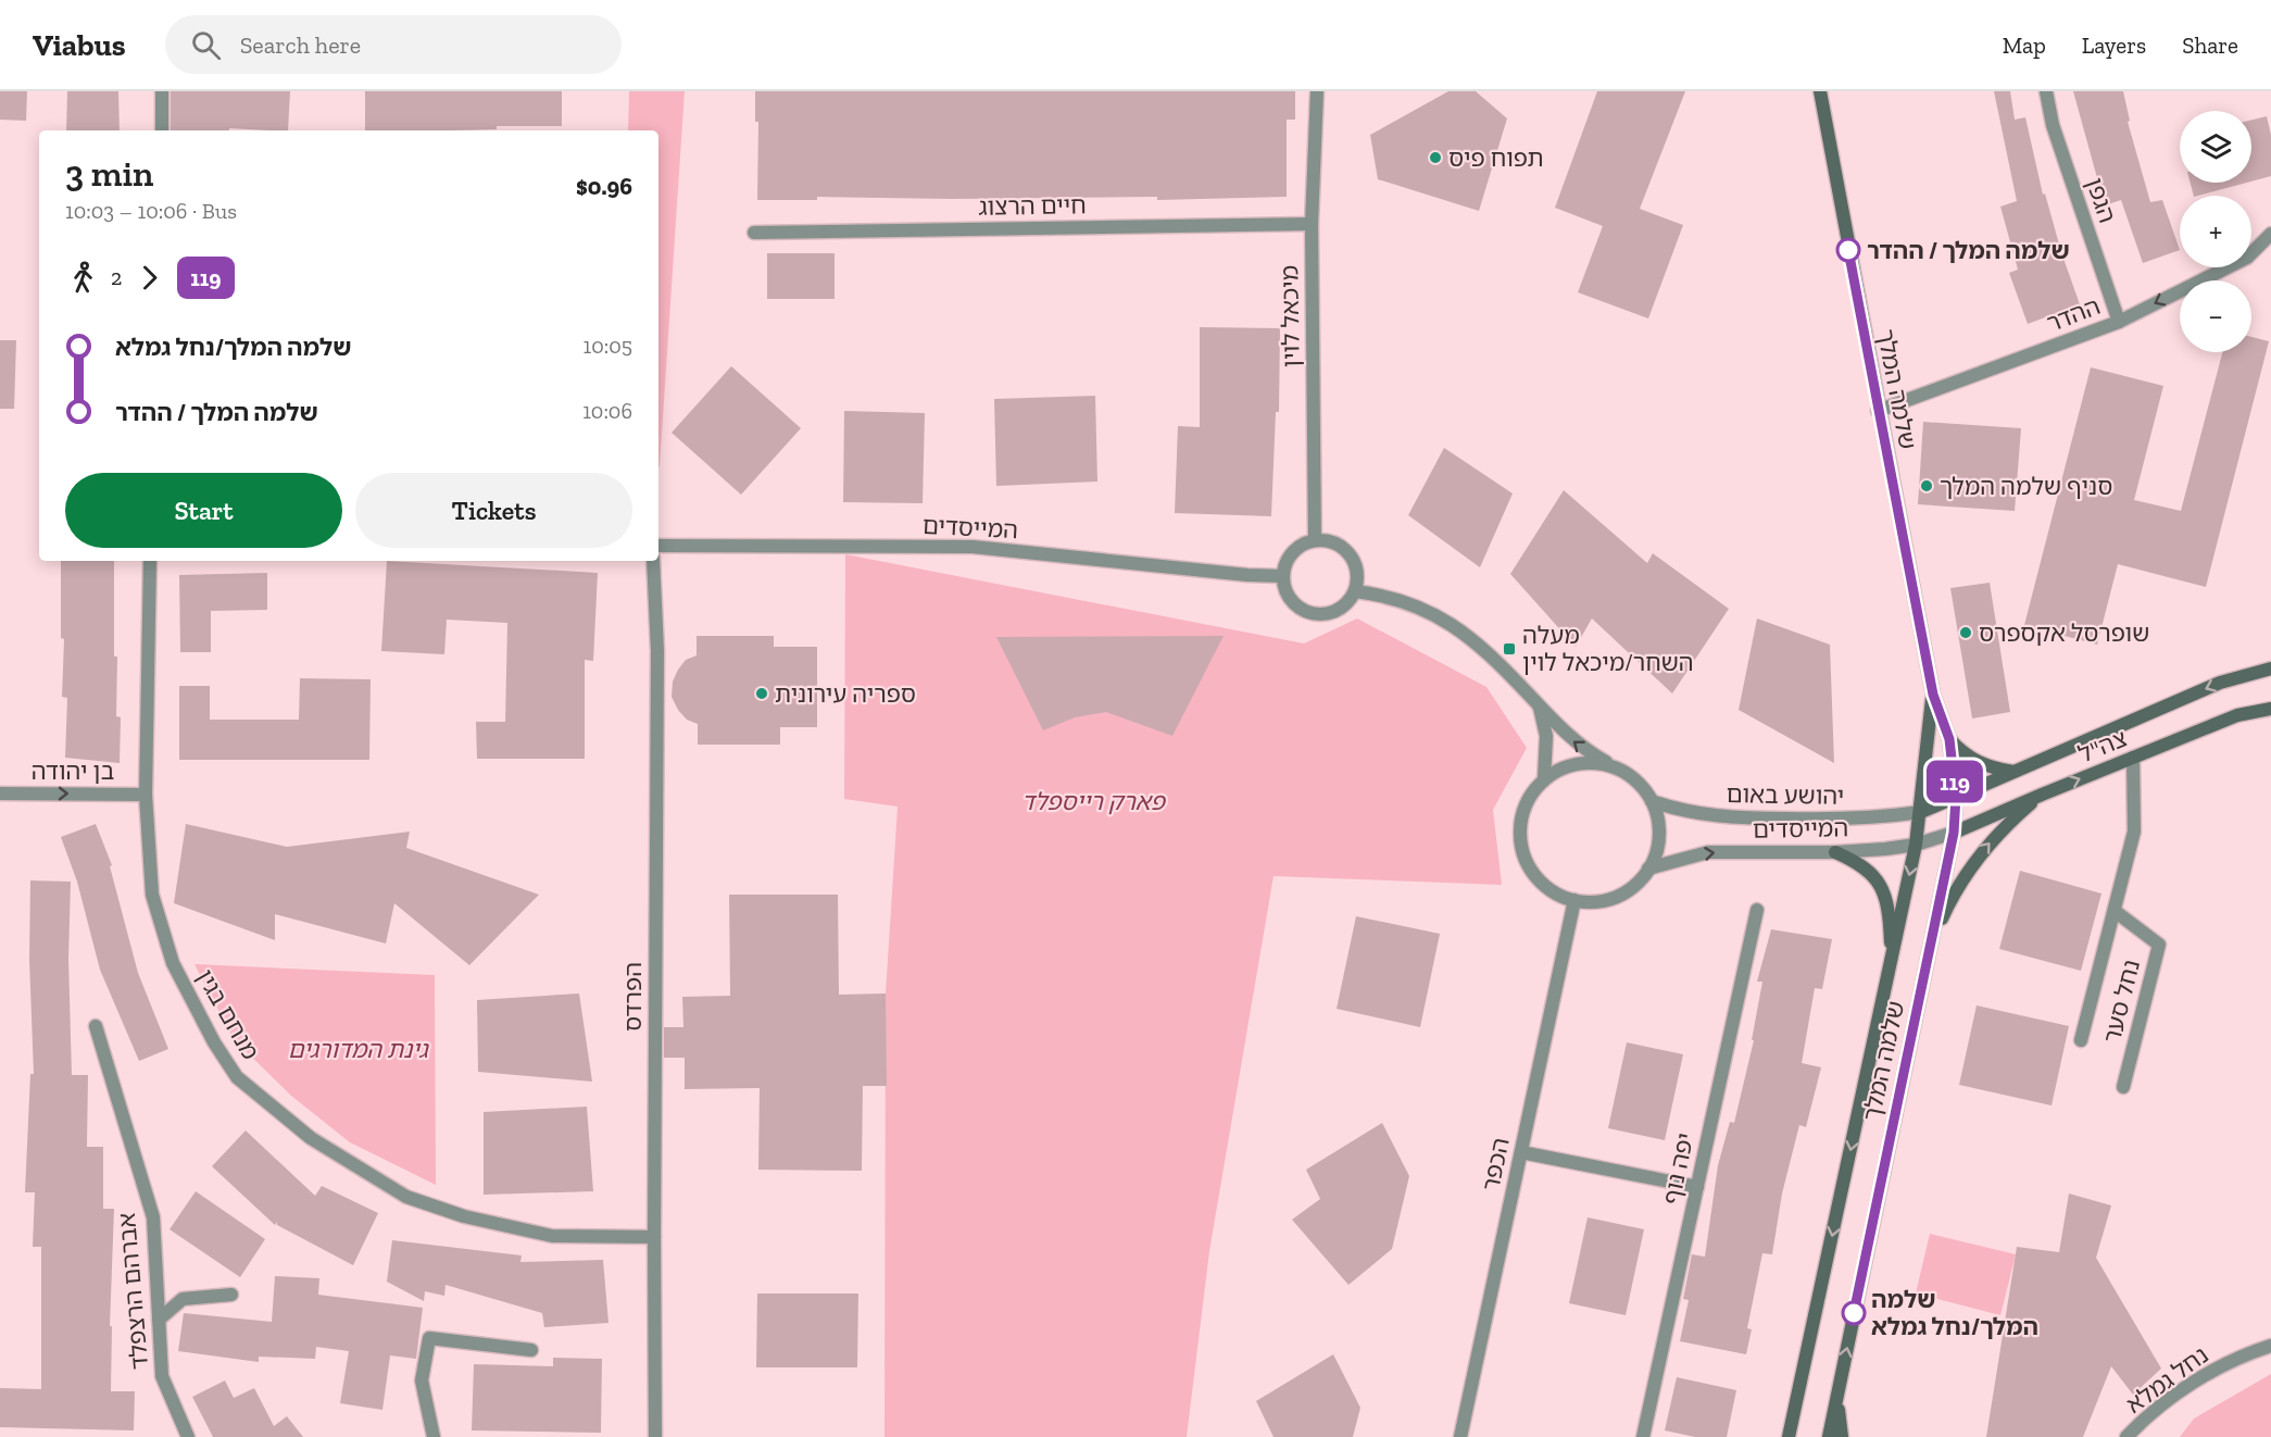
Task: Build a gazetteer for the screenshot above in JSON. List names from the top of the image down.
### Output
{
  "streets": {
    "street": [
      "הגפן",
      "חיים הרצוג",
      "ההדר",
      "מיכאל לוין",
      "שלמה המלך",
      "המייסדים",
      "צה\"ל",
      "בן יהודה",
      "יהושע באום",
      "הפרדס",
      "נחל סער",
      "מנחם בגין",
      "הכפר",
      "יפה נוף",
      "אברהם הרצפלד",
      "נחל גמלא"
    ]
  },
  "crossings": [
    ["הגפן", "ההדר"],
    ["חיים הרצוג", "מיכאל לוין"],
    ["ההדר", "שלמה המלך"],
    ["מיכאל לוין", "המייסדים"],
    ["שלמה המלך", "המייסדים"],
    ["שלמה המלך", "צה\"ל"],
    ["שלמה המלך", "יהושע באום"],
    ["המייסדים", "צה\"ל"],
    ["המייסדים", "יהושע באום"],
    ["המייסדים", "הכפר"],
    ["צה\"ל", "נחל סער"],
    ["בן יהודה", "מנחם בגין"],
    ["יהושע באום", "הכפר"],
    ["הפרדס", "מנחם בגין"]
  ],
  "one_way": ["ההדר", "בן יהודה"],
  "parks": ["פארק רייספלד", "גינת המדורגים"],
  "places": {
    "other": [
      "תפוח פיס",
      "שלמה המלך / ההדר",
      "סניף שלמה המלך",
      "שופרסל אקספרס",
      "ספריה עירונית",
      "שלמה המלך/נחל גמלא"
    ],
    "transit": ["מעלה השחר/מיכאל לוין"]
  },
  "lines": ["bus line 119"],
  "page": {
    "header": "Viabus",
    "search": "Search here",
    "nav": ["Map", "Layers", "Share"],
    "on_map": "119",
    "map_buttons": ["+", "−"],
    "heading": ["3 min", "10:03 – 10:06 · Bus", "$0.96"],
    "legs": ["2", "119"],
    "list": [
      {
        "name": "שלמה המלך/נחל גמלא",
        "value": "10:05"
      },
      {
        "name": "שלמה המלך / ההדר",
        "value": "10:06"
      }
    ],
    "buttons": ["Start", "Tickets"]
  }
}
